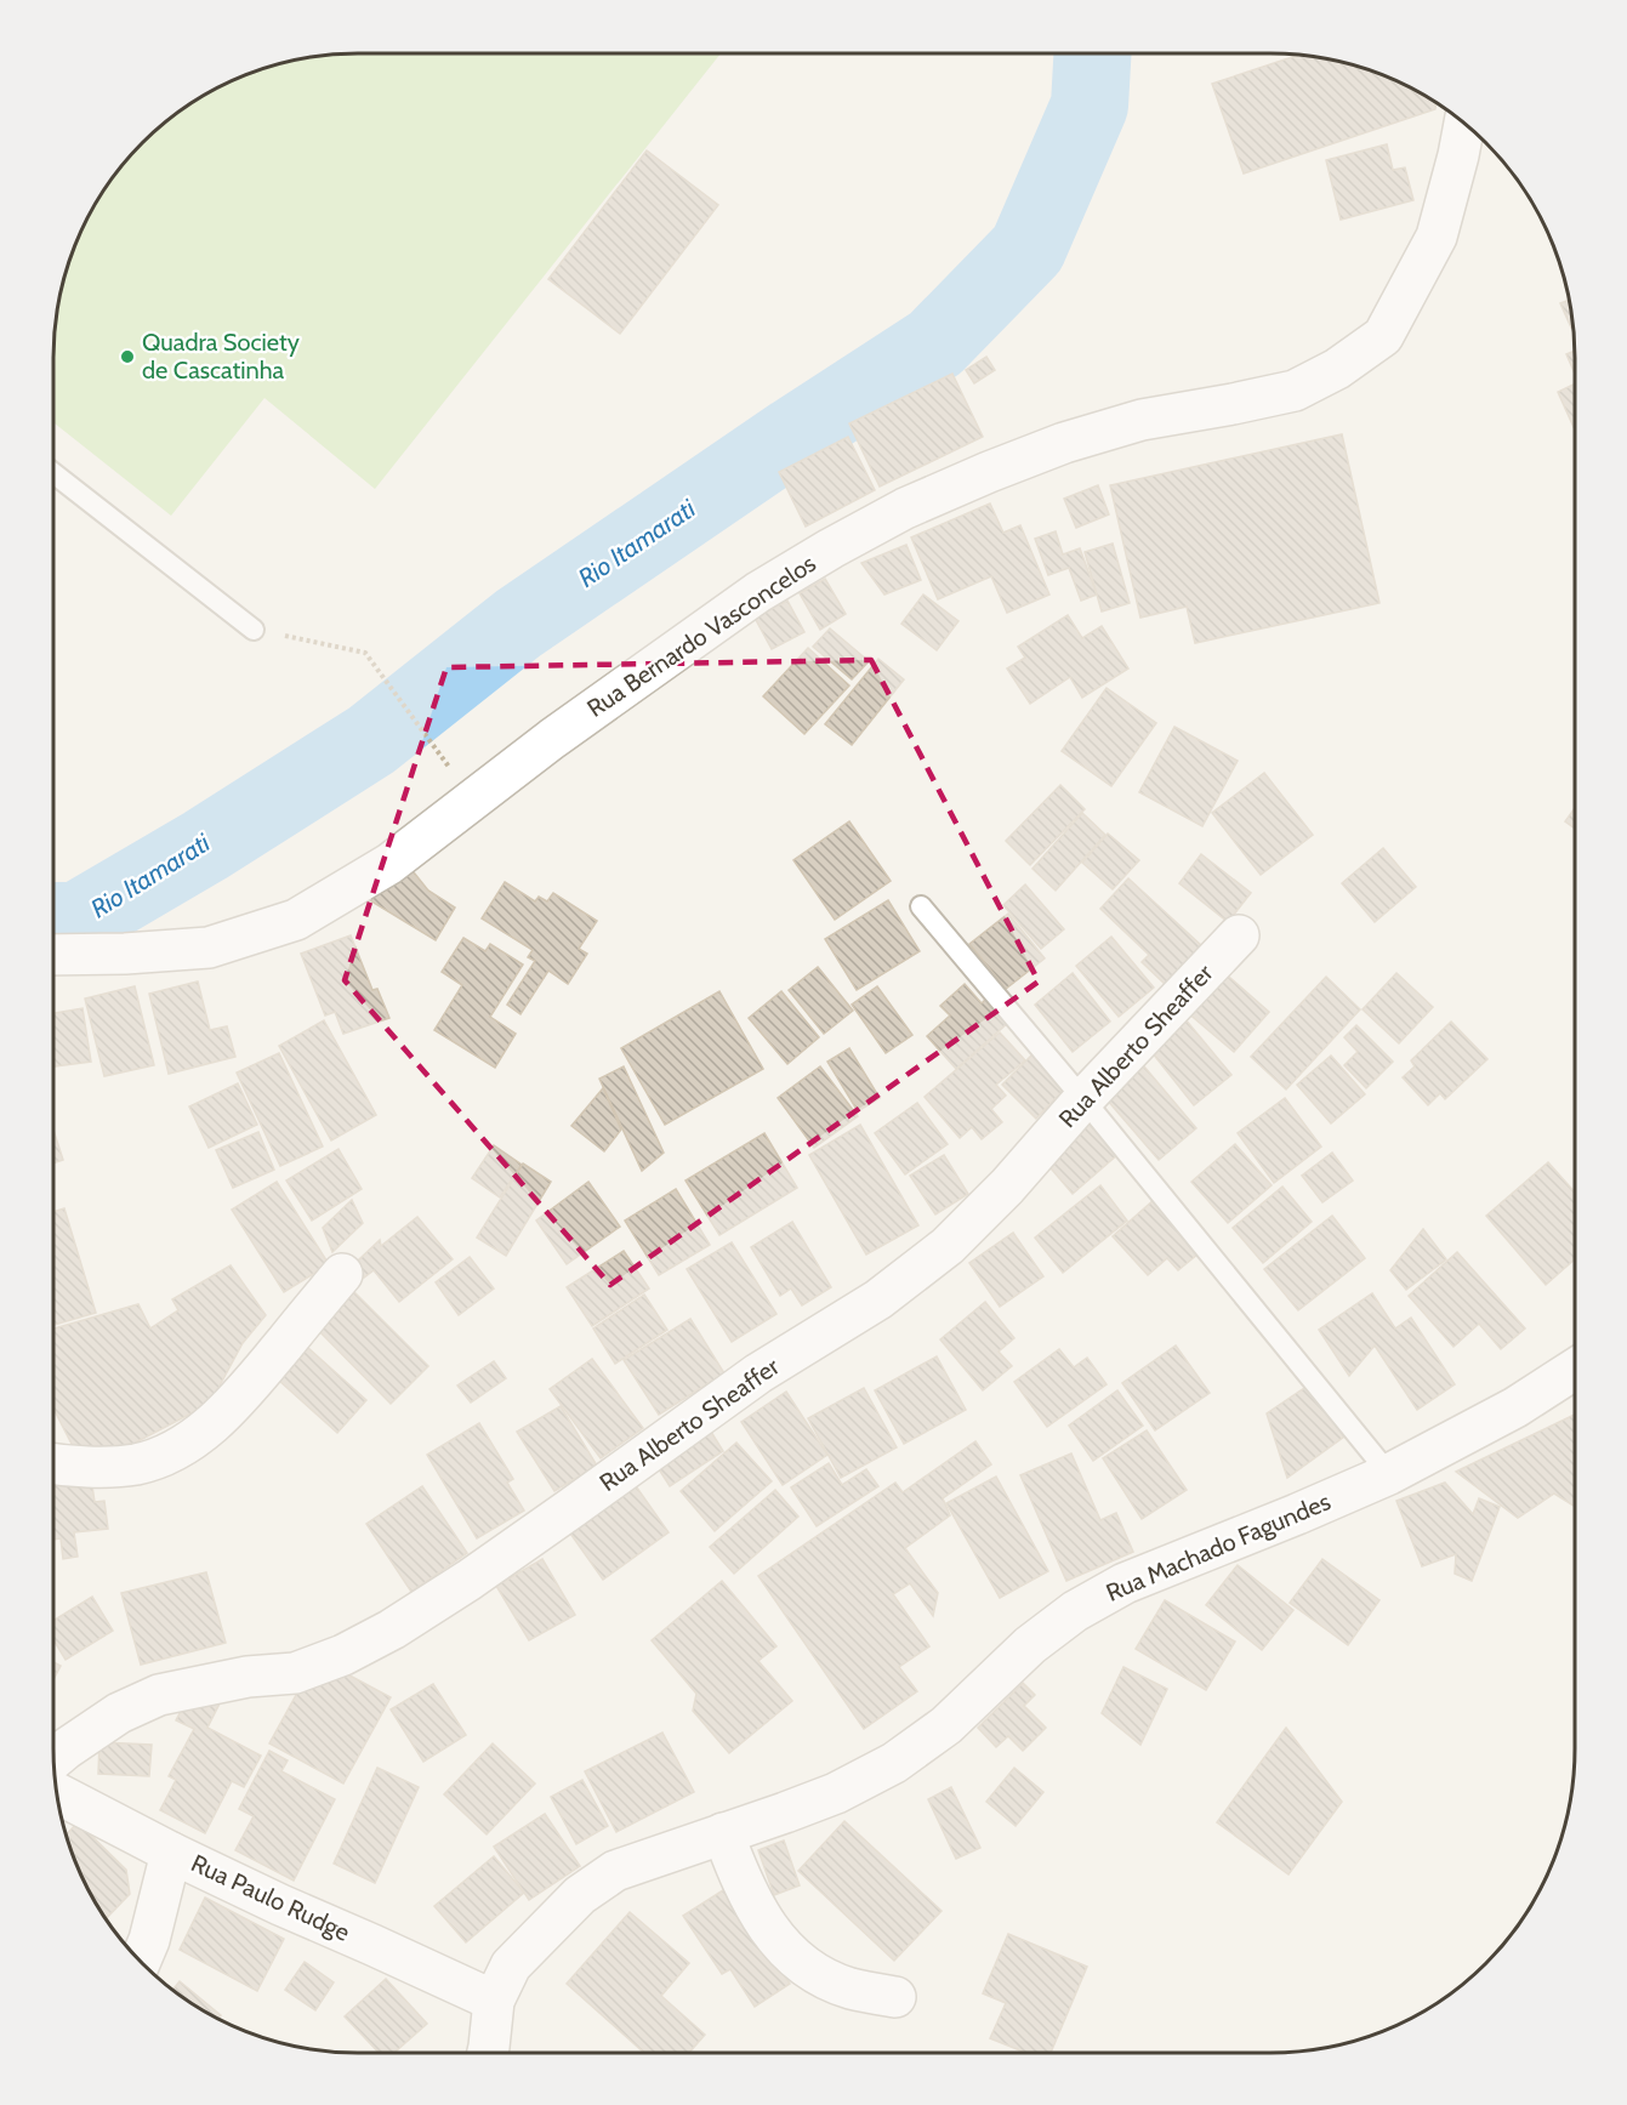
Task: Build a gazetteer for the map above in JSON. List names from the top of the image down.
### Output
{
  "streets": {
    "street": [
      "Rua Bernardo Vasconcelos",
      "Rua Alberto Sheaffer",
      "Rua Machado Fagundes",
      "Rua Paulo Rudge"
    ]
  },
  "crossings": [
    ["Rua Machado Fagundes", "Rua Paulo Rudge"]
  ],
  "water": ["Rio Itamarati"],
  "places": ["Quadra Society de Cascatinha"]
}
